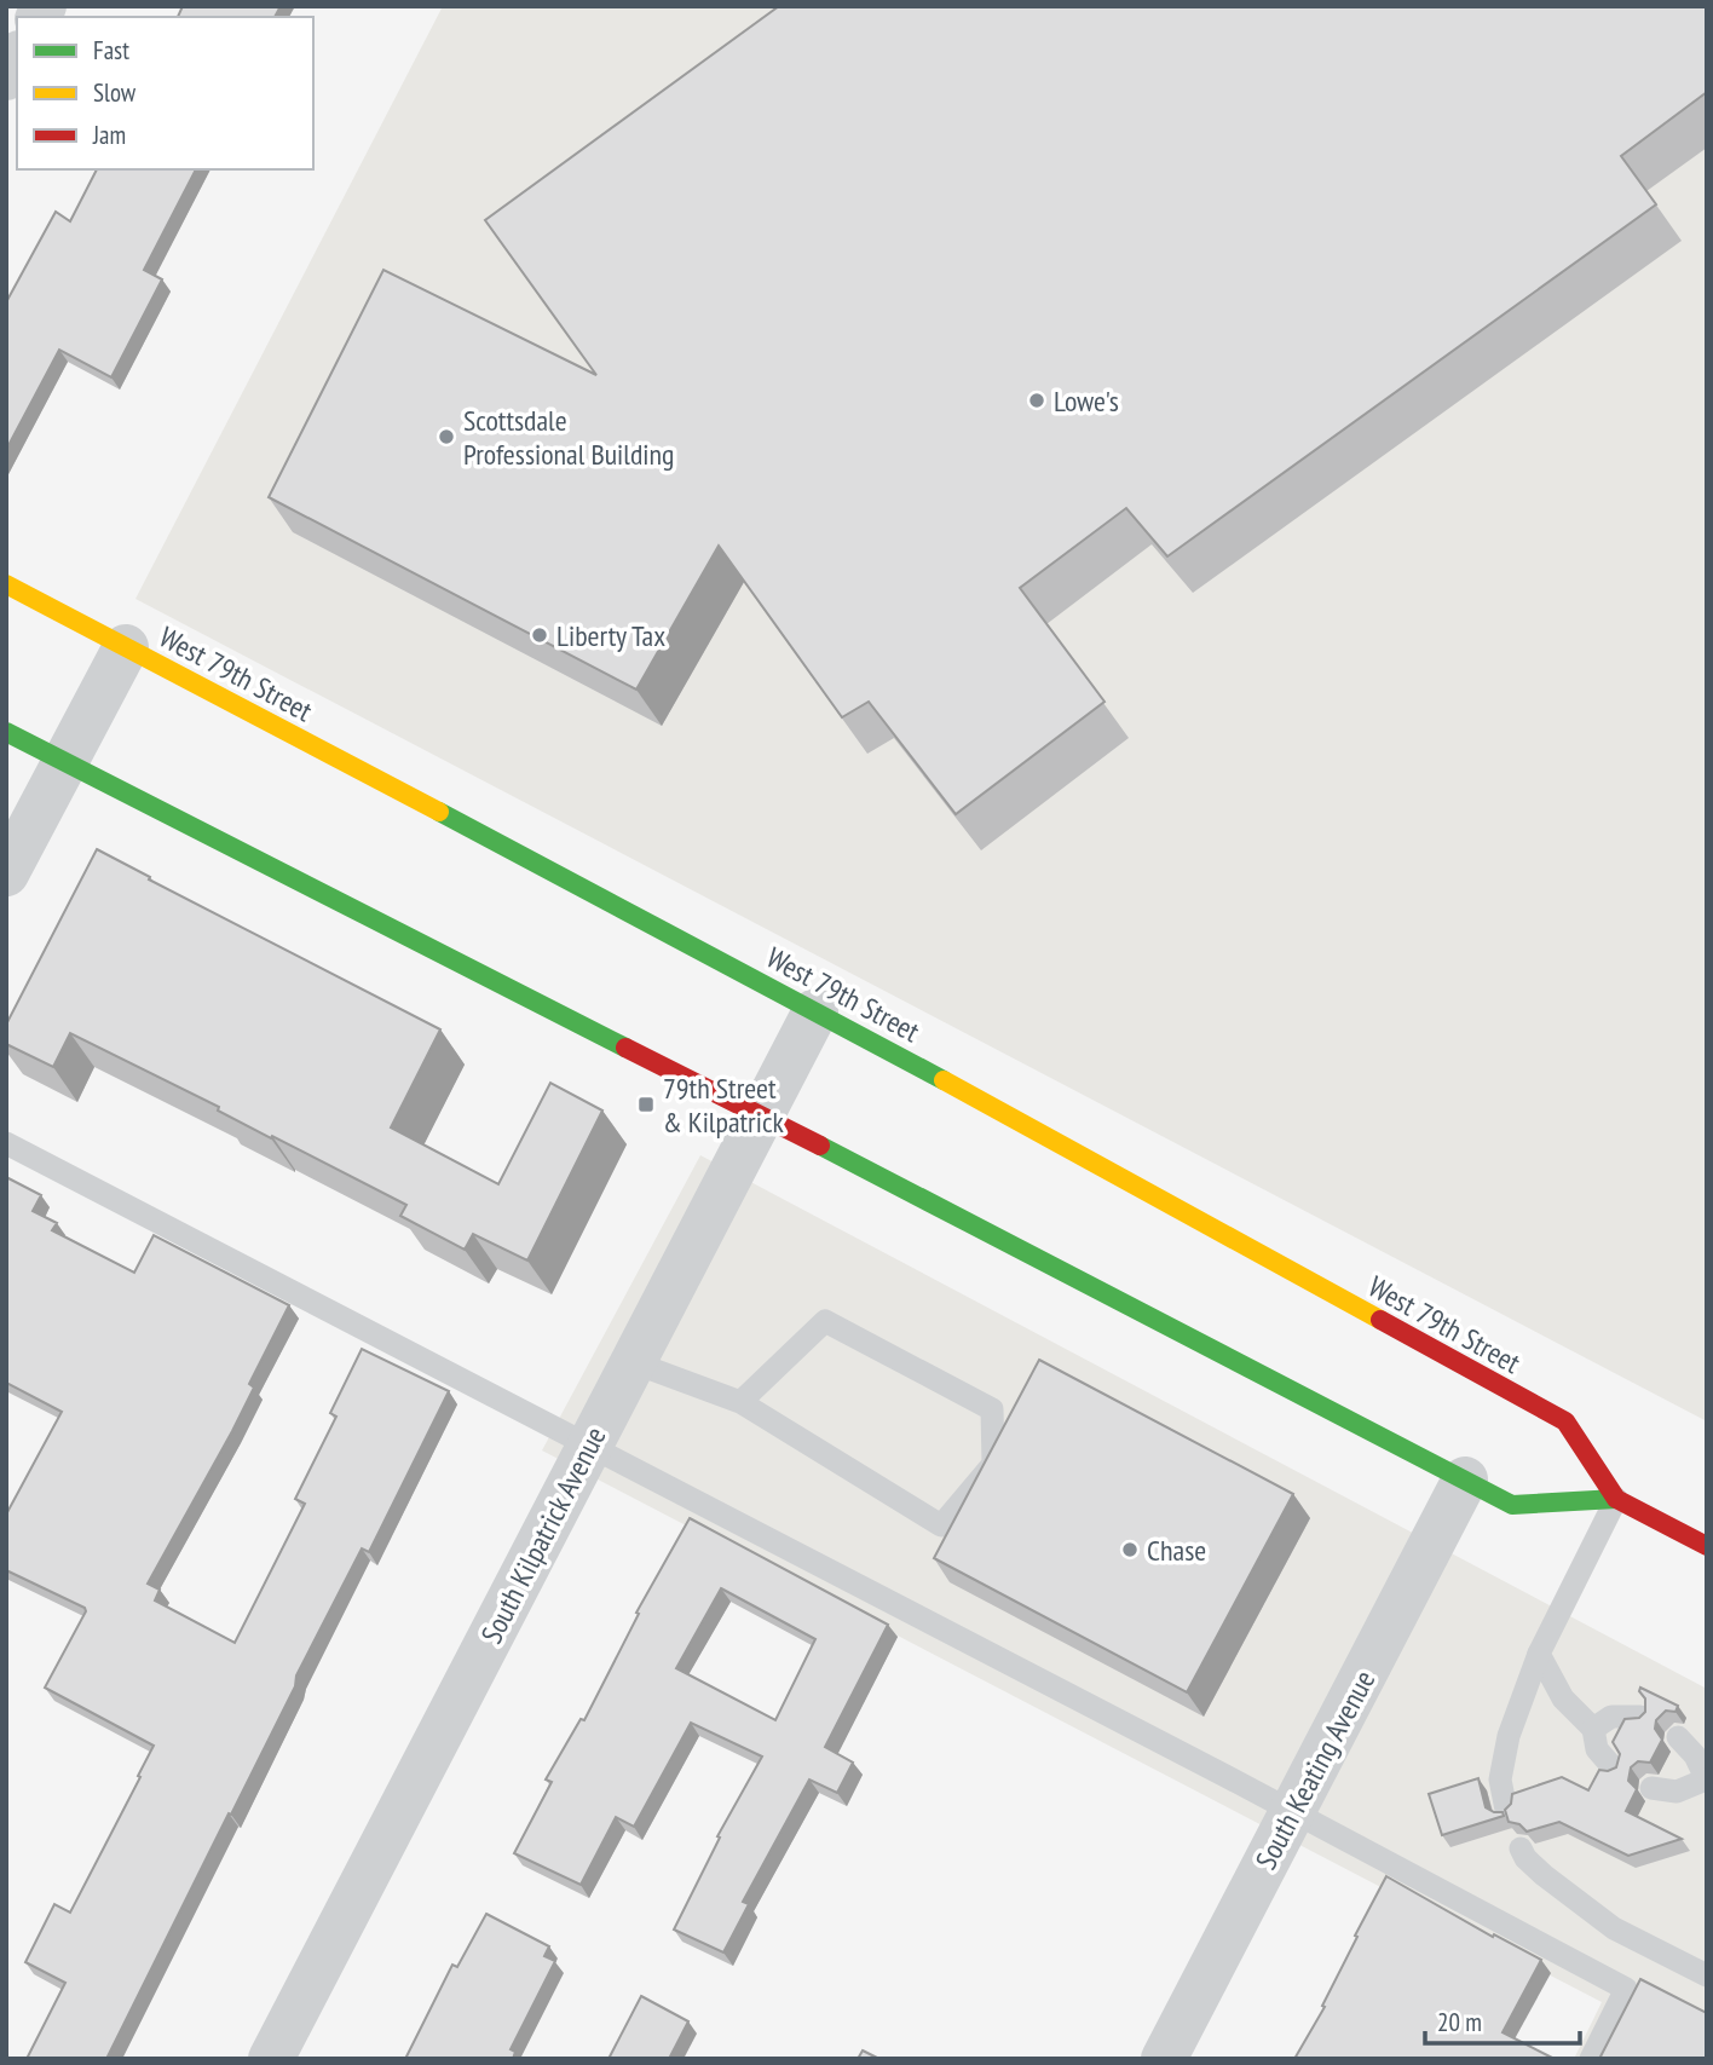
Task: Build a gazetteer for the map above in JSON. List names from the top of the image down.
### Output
{
  "streets": {
    "main road": ["West 79th Street"],
    "street": ["South Kilpatrick Avenue", "South Keating Avenue"]
  },
  "crossings": [
    ["West 79th Street", "South Kilpatrick Avenue"]
  ],
  "places": {
    "other": [
      "Lowe's",
      "Scottsdale Professional Building",
      "Liberty Tax",
      "Chase"
    ],
    "transit": ["79th Street & Kilpatrick"]
  },
  "legend": ["Fast", "Slow", "Jam"],
  "scale_bar": "20 m"
}
